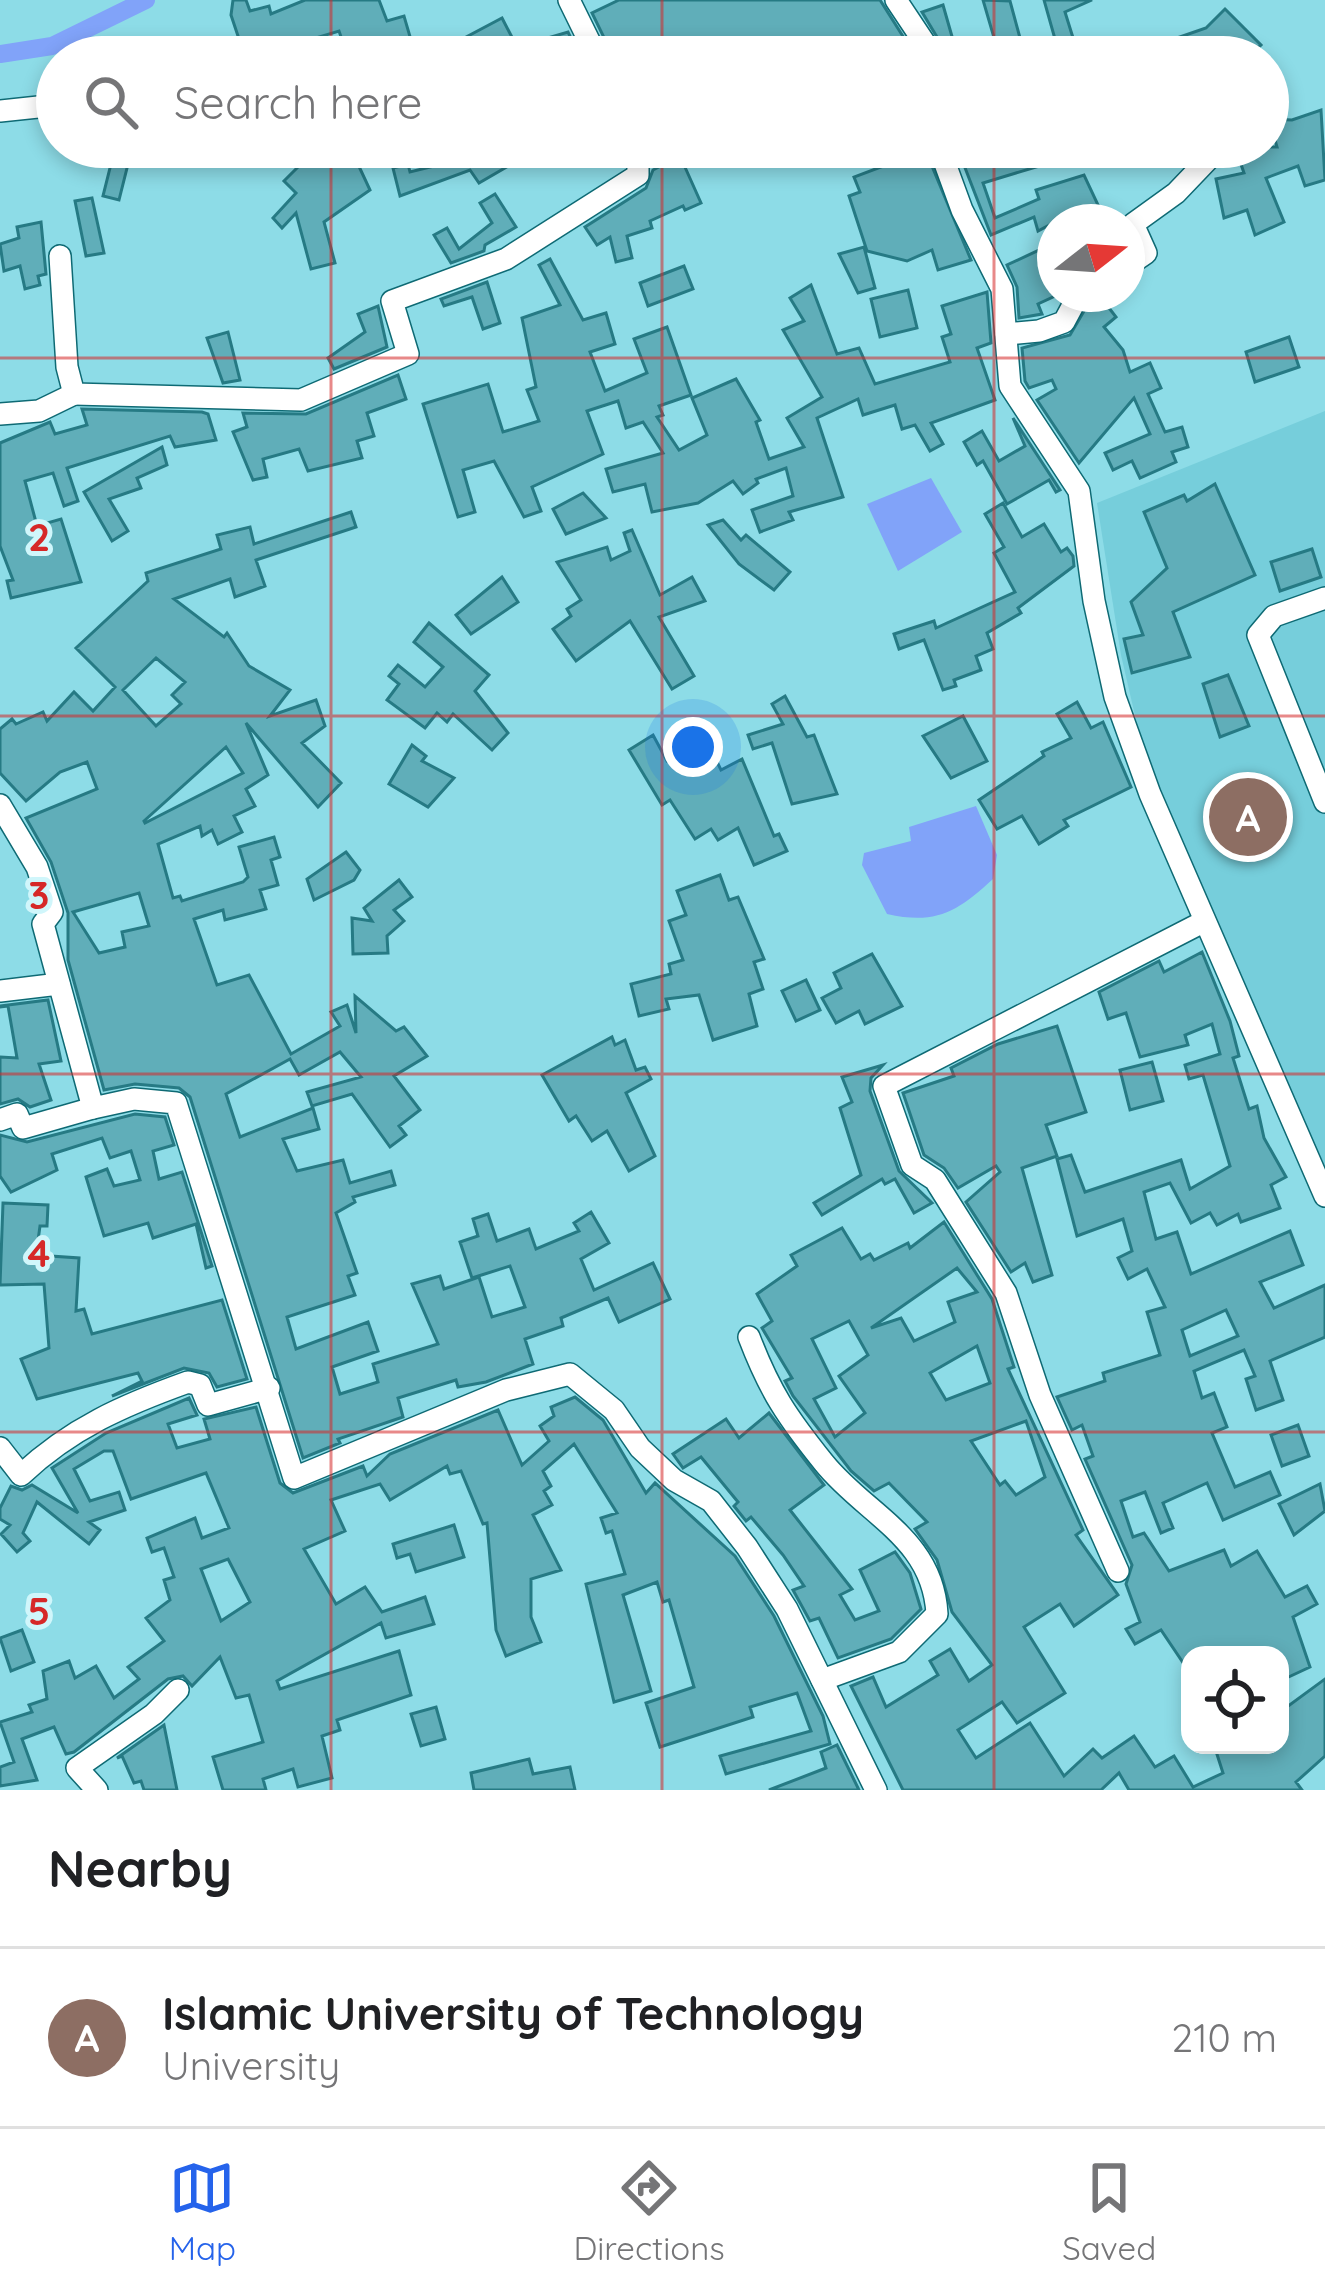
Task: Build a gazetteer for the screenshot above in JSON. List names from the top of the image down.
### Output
{
  "north": "right",
  "page": {
    "search": "Search here",
    "pins": "A",
    "heading": "Nearby",
    "list": [
      {
        "mark": "A",
        "name": "Islamic University of Technology",
        "note": "University",
        "value": "210 m"
      }
    ],
    "nav": ["Map", "Directions", "Saved"]
  },
  "grid": {
    "rows": [
      "2",
      "3",
      "4",
      "5"
    ]
  }
}
